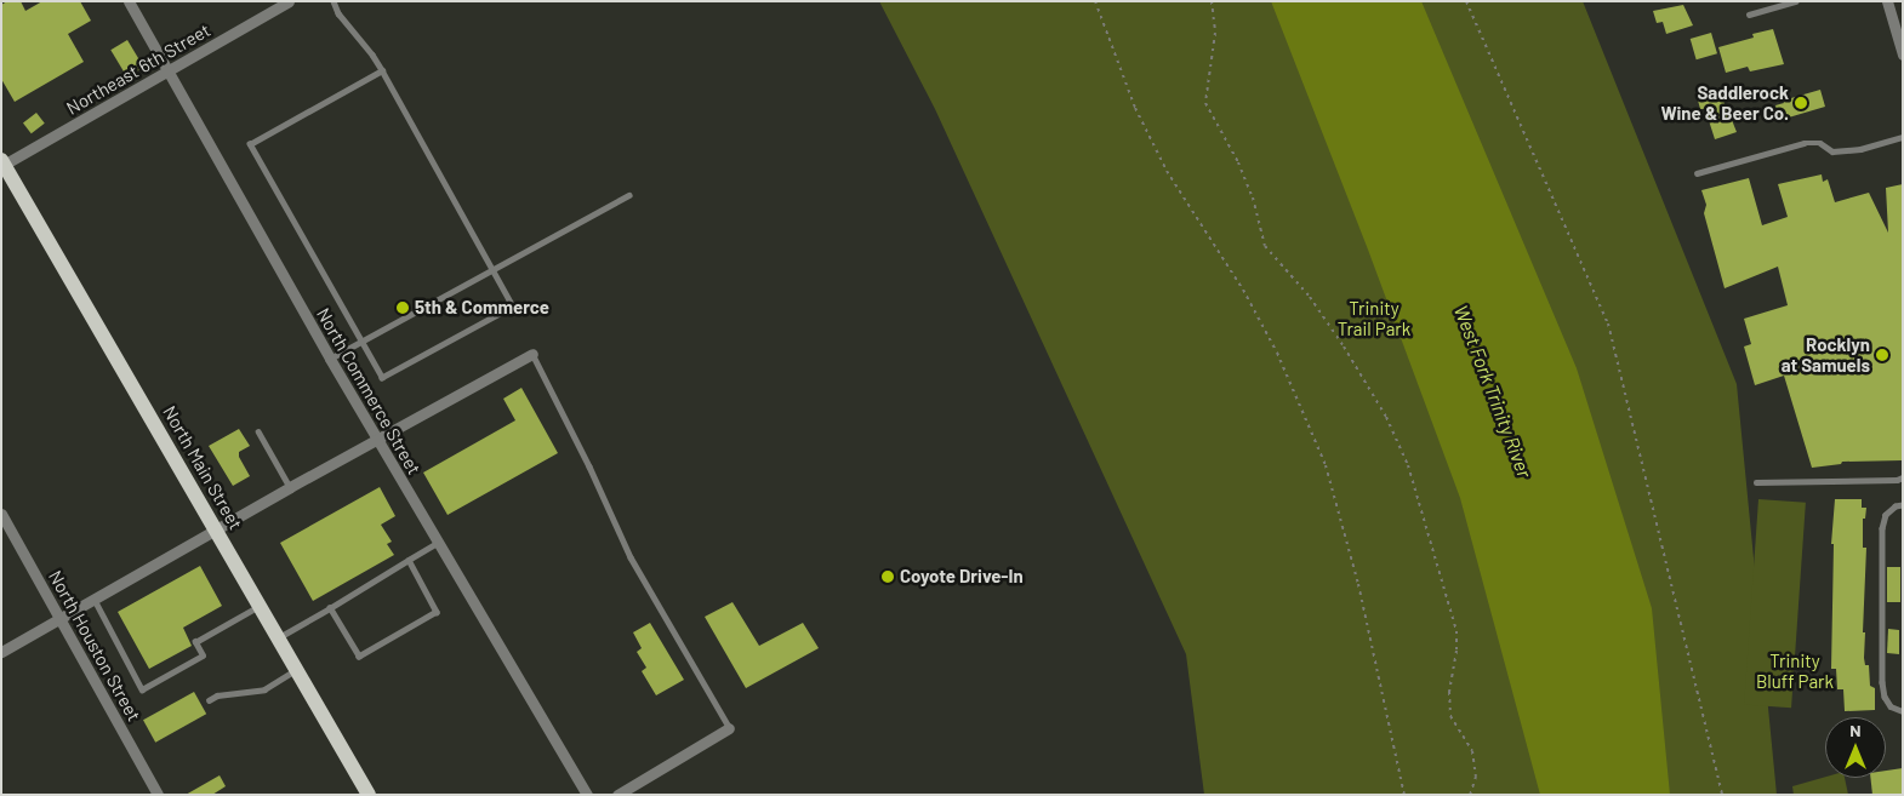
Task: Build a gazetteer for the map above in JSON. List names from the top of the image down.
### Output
{
  "streets": {
    "main road": ["North Main Street"],
    "street": ["Northeast 6th Street", "North Commerce Street", "North Houston Street"]
  },
  "crossings": [
    ["Northeast 6th Street", "North Commerce Street"],
    ["Northeast 6th Street", "North Main Street"]
  ],
  "water": ["West Fork Trinity River"],
  "parks": ["Trinity Trail Park", "Trinity Bluff Park"],
  "places": [
    "Saddlerock Wine & Beer Co.",
    "5th & Commerce",
    "Rocklyn at Samuels",
    "Coyote Drive-In"
  ],
  "north": "top"
}
